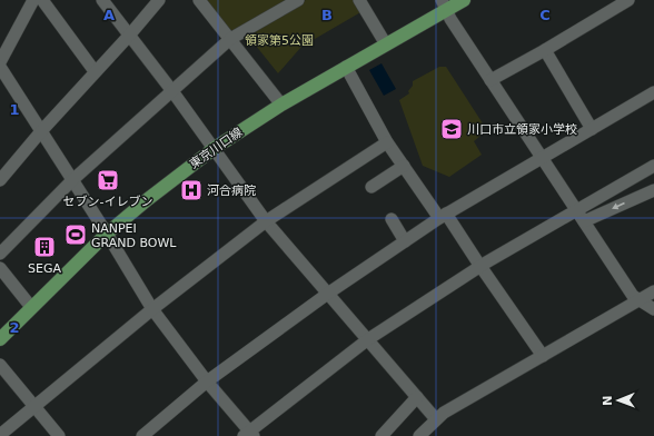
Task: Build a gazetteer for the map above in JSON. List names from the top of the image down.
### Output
{
  "streets": {
    "main road": ["東京川口線"]
  },
  "parks": ["領家第5公園"],
  "places": {
    "school or university": ["川口市立領家小学校"],
    "supermarket": ["セブン-イレブン"],
    "hospital": ["河合病院"],
    "sports": ["NANPEI GRAND BOWL"],
    "building": ["SEGA"]
  },
  "north": "left",
  "grid": {
    "columns": ["A", "B", "C"],
    "rows": ["1", "2"]
  }
}
